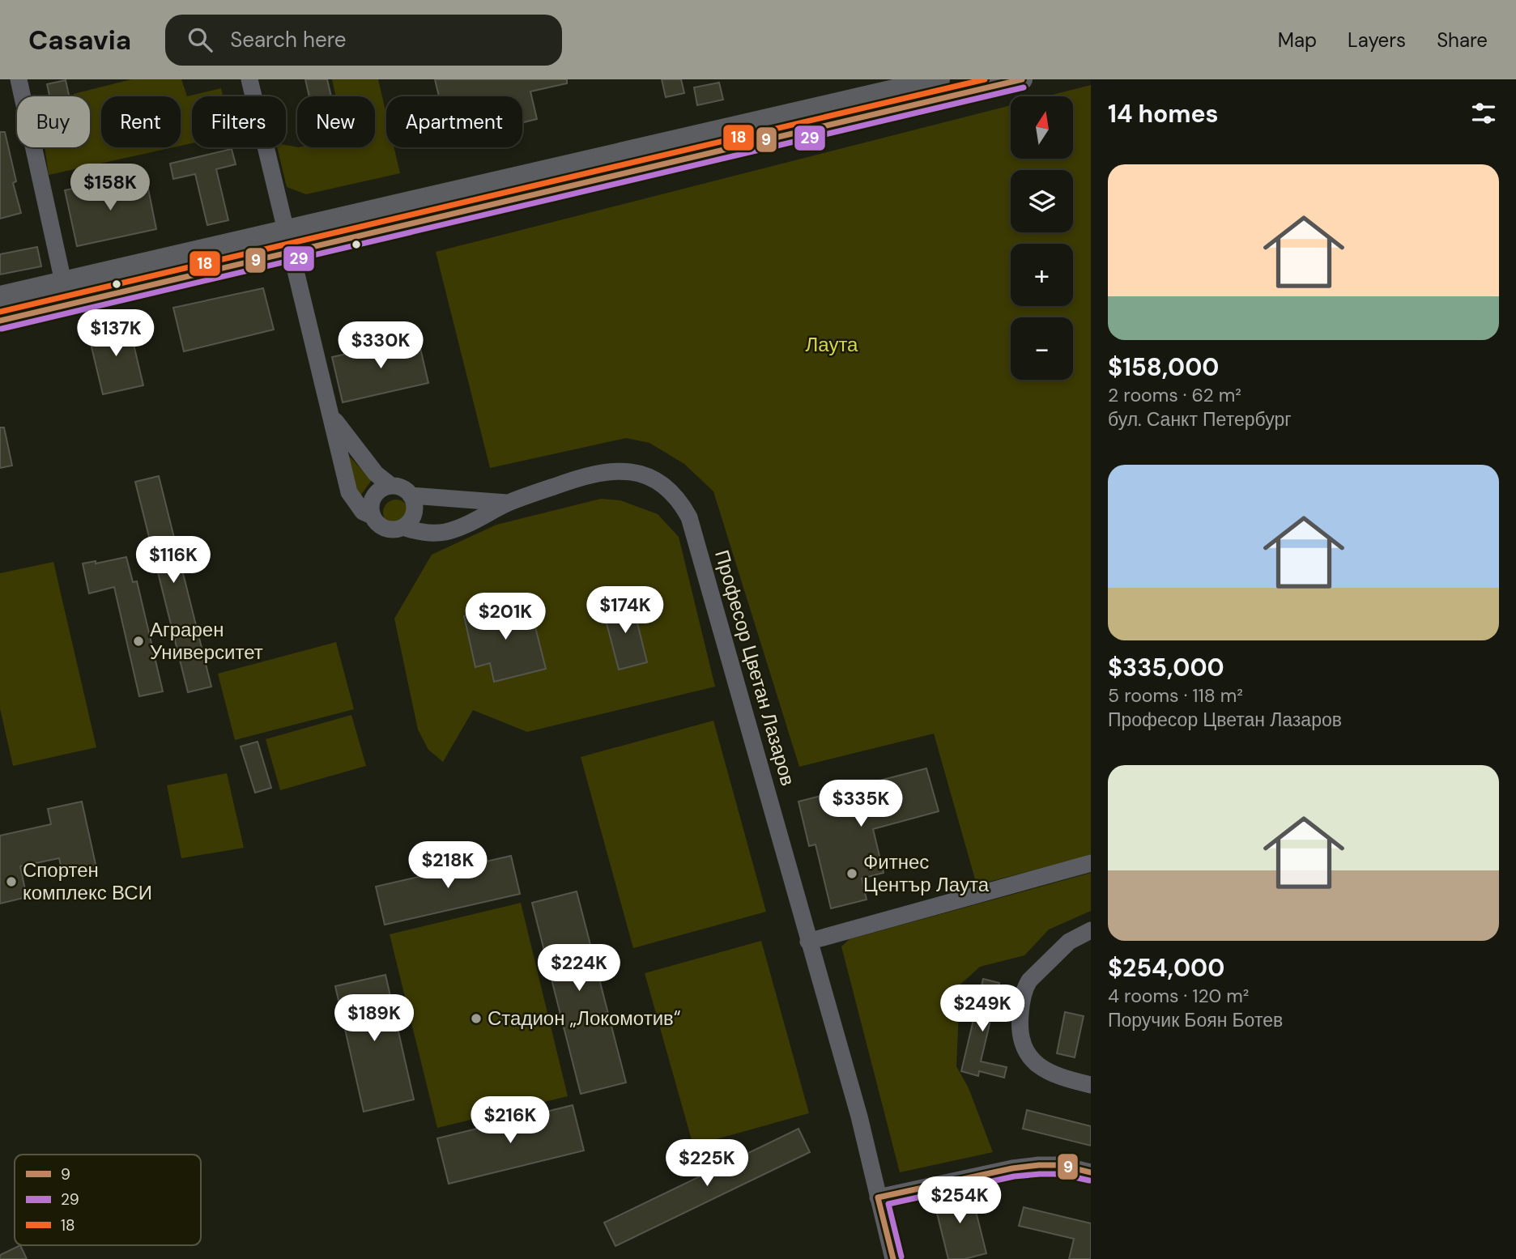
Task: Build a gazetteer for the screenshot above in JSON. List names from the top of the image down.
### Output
{
  "streets": {
    "street": ["Професор Цветан Лазаров"]
  },
  "parks": ["Лаута"],
  "places": [
    "Аграрен Университет",
    "Фитнес Център Лаута",
    "Спортен комплекс ВСИ",
    "Стадион „Локомотив“"
  ],
  "lines": ["transit line 9", "transit line 18", "transit line 29"],
  "legend": ["9", "29", "18"],
  "north": "top",
  "page": {
    "header": "Casavia",
    "search": "Search here",
    "nav": ["Map", "Layers", "Share"],
    "heading": "14 homes",
    "map_buttons": ["+", "−"],
    "chip": [
      "Buy",
      "Rent",
      "Filters",
      "New",
      "Apartment"
    ],
    "list": [
      {
        "name": "$158,000",
        "note": "2 rooms · 62 m² · бул. Санкт Петербург"
      },
      {
        "name": "$335,000",
        "note": "5 rooms · 118 m² · Професор Цветан Лазаров"
      },
      {
        "name": "$254,000",
        "note": "4 rooms · 120 m² · Поручик Боян Ботев"
      }
    ],
    "price": [
      "$158K",
      "$137K",
      "$330K",
      "$116K",
      "$174K",
      "$201K",
      "$335K",
      "$218K",
      "$224K",
      "$249K",
      "$189K",
      "$216K",
      "$225K",
      "$254K"
    ]
  }
}
